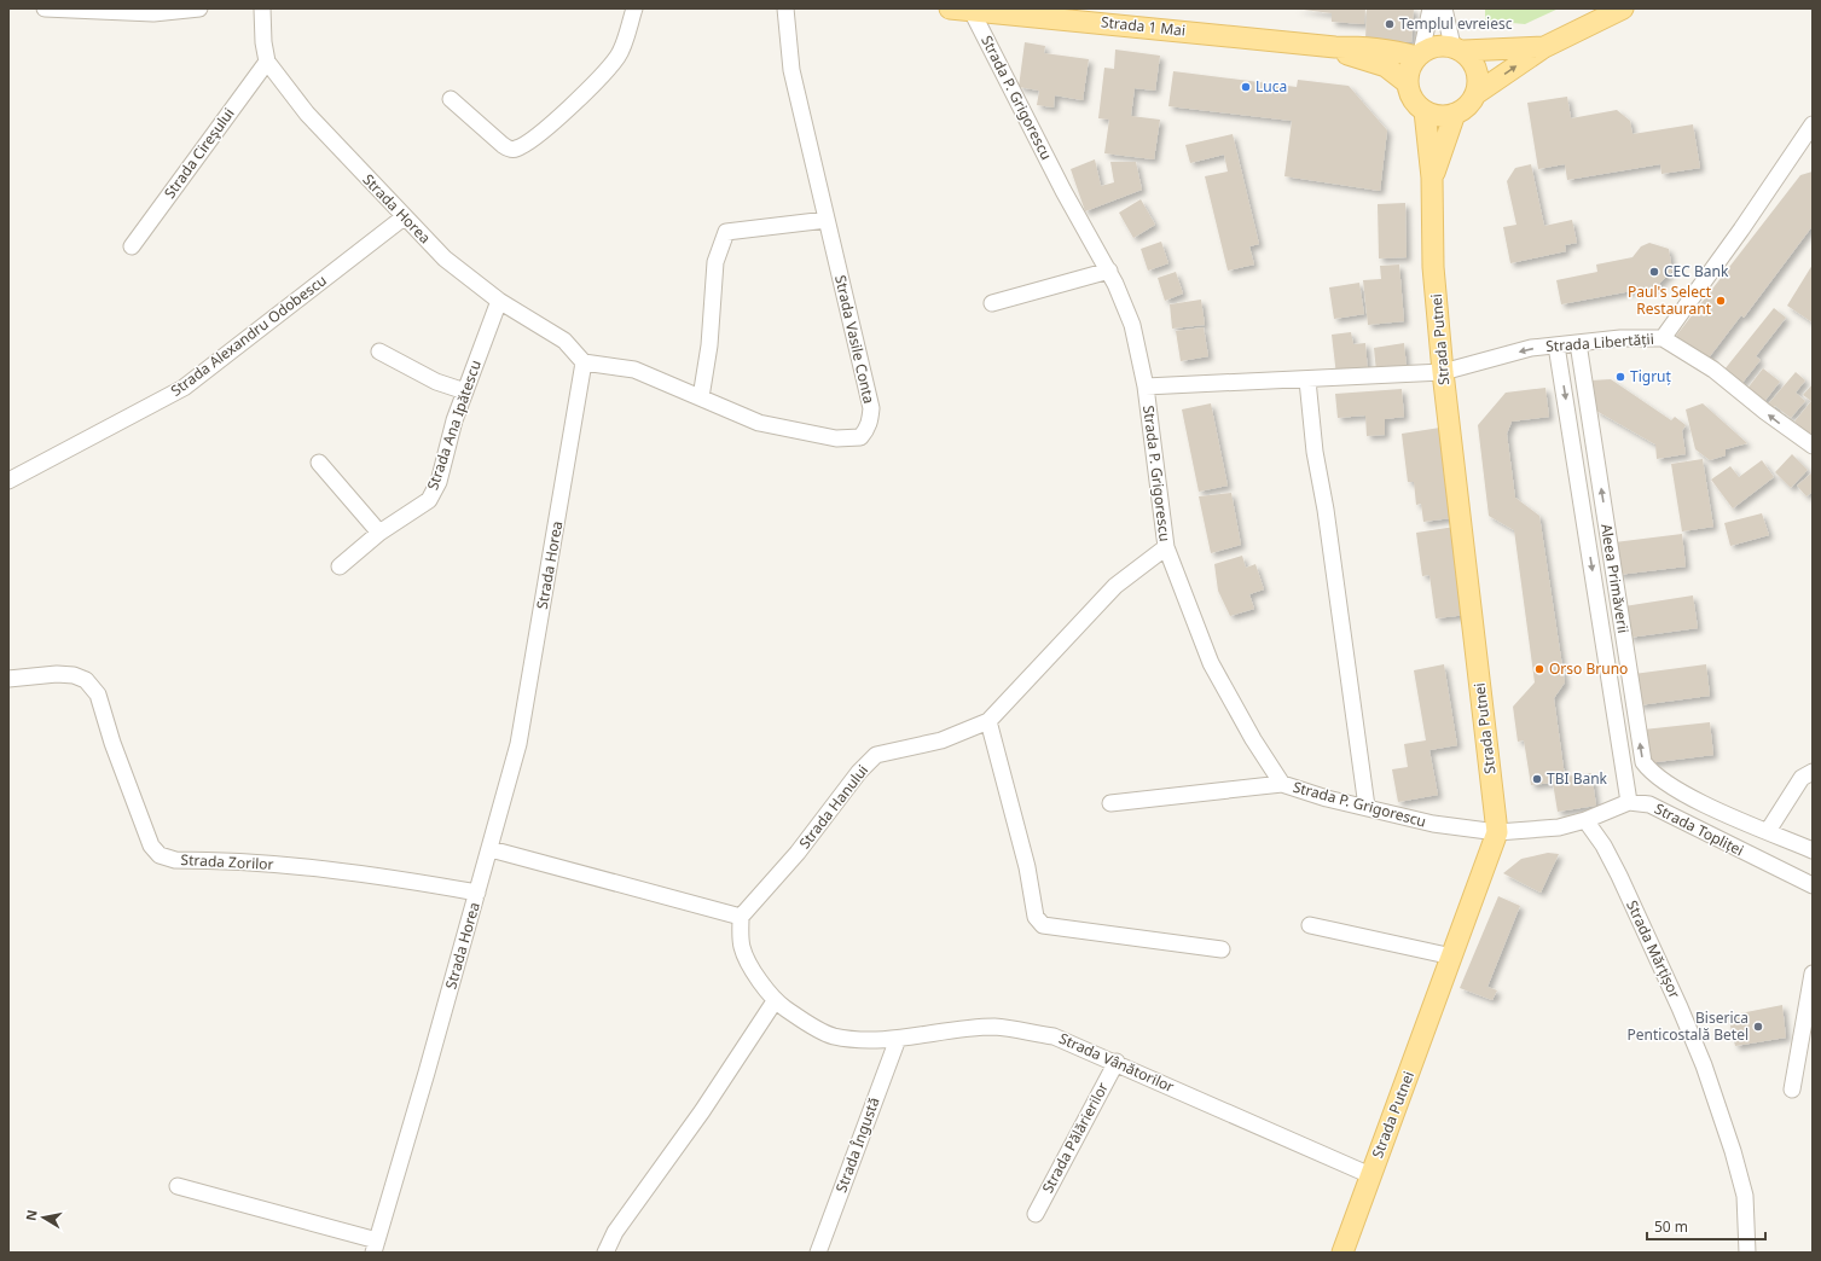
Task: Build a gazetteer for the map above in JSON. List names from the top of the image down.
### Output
{
  "streets": {
    "main road": ["Strada 1 Mai", "Strada Putnei"],
    "street": [
      "Strada P. Grigorescu",
      "Strada Cireşului",
      "Strada Horea",
      "Strada Alexandru Odobescu",
      "Strada Vasile Conta",
      "Strada Libertății",
      "Strada Ana Ipătescu",
      "Aleea Primăverii",
      "Strada Hanului",
      "Strada Topliței",
      "Strada Zorilor",
      "Strada Mărțișor",
      "Strada Vânătorilor",
      "Strada Pălărierilor",
      "Strada Îngustă"
    ]
  },
  "crossings": [
    ["Strada 1 Mai", "Strada P. Grigorescu"],
    ["Strada 1 Mai", "Strada Putnei"],
    ["Strada P. Grigorescu", "Strada Putnei"],
    ["Strada P. Grigorescu", "Strada Libertății"],
    ["Strada P. Grigorescu", "Strada Hanului"],
    ["Strada Cireşului", "Strada Horea"],
    ["Strada Horea", "Strada Alexandru Odobescu"],
    ["Strada Horea", "Strada Vasile Conta"],
    ["Strada Horea", "Strada Ana Ipătescu"],
    ["Strada Horea", "Strada Zorilor"],
    ["Strada Putnei", "Strada Libertății"],
    ["Strada Putnei", "Strada Vânătorilor"],
    ["Strada Libertății", "Aleea Primăverii"],
    ["Aleea Primăverii", "Strada Topliței"],
    ["Strada Hanului", "Strada Vânătorilor"],
    ["Strada Vânătorilor", "Strada Pălărierilor"],
    ["Strada Vânătorilor", "Strada Îngustă"]
  ],
  "one_way": ["Strada Libertății"],
  "places": [
    "Templul evreiesc",
    "Luca",
    "CEC Bank",
    "Paul's Select Restaurant",
    "Tigruț",
    "Orso Bruno",
    "TBI Bank",
    "Biserica Penticostală Betel"
  ],
  "scale_bar": "50 m",
  "north": "left"
}
